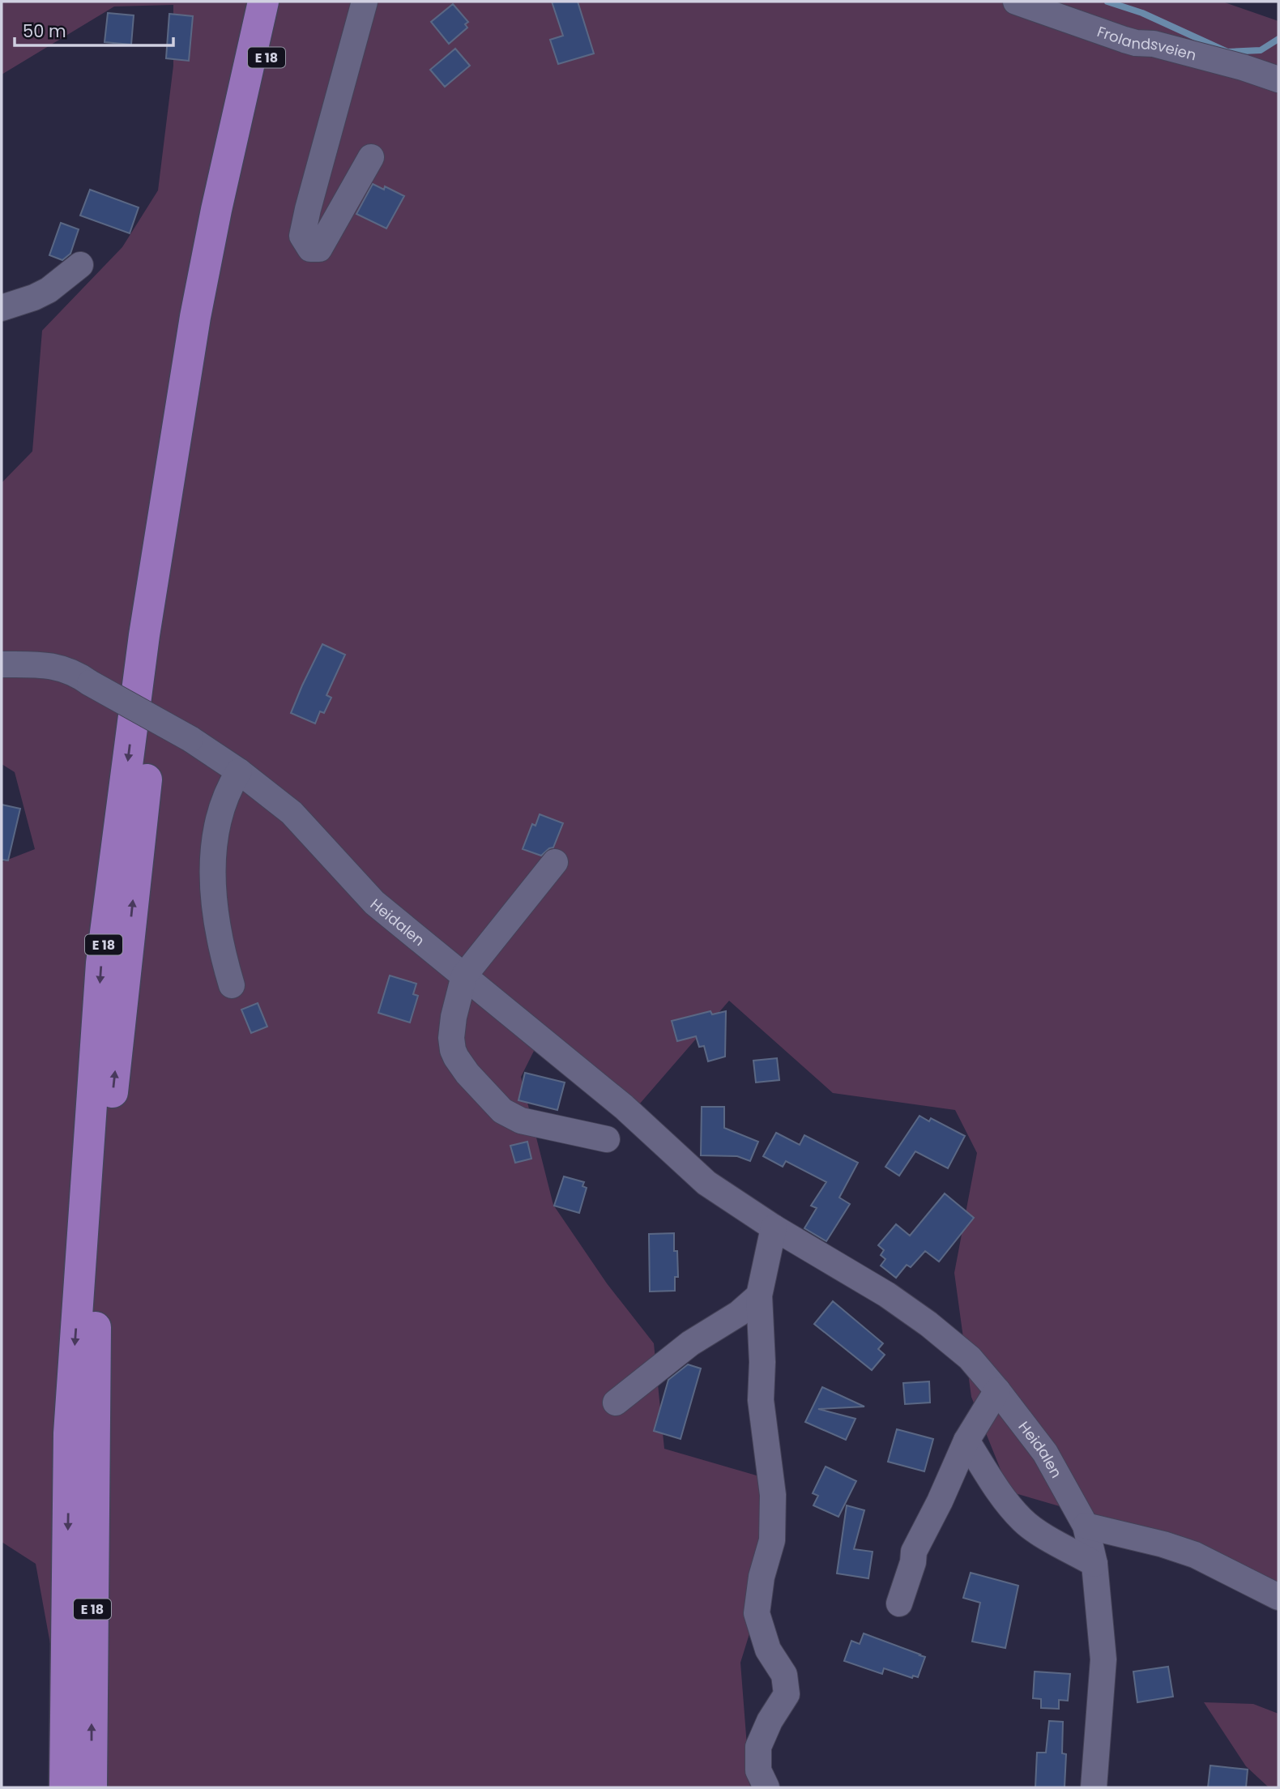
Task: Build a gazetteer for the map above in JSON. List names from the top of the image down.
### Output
{
  "streets": {
    "highway": ["E 18"],
    "street": ["Frolandsveien", "Heidalen"]
  },
  "scale_bar": "50 m"
}
